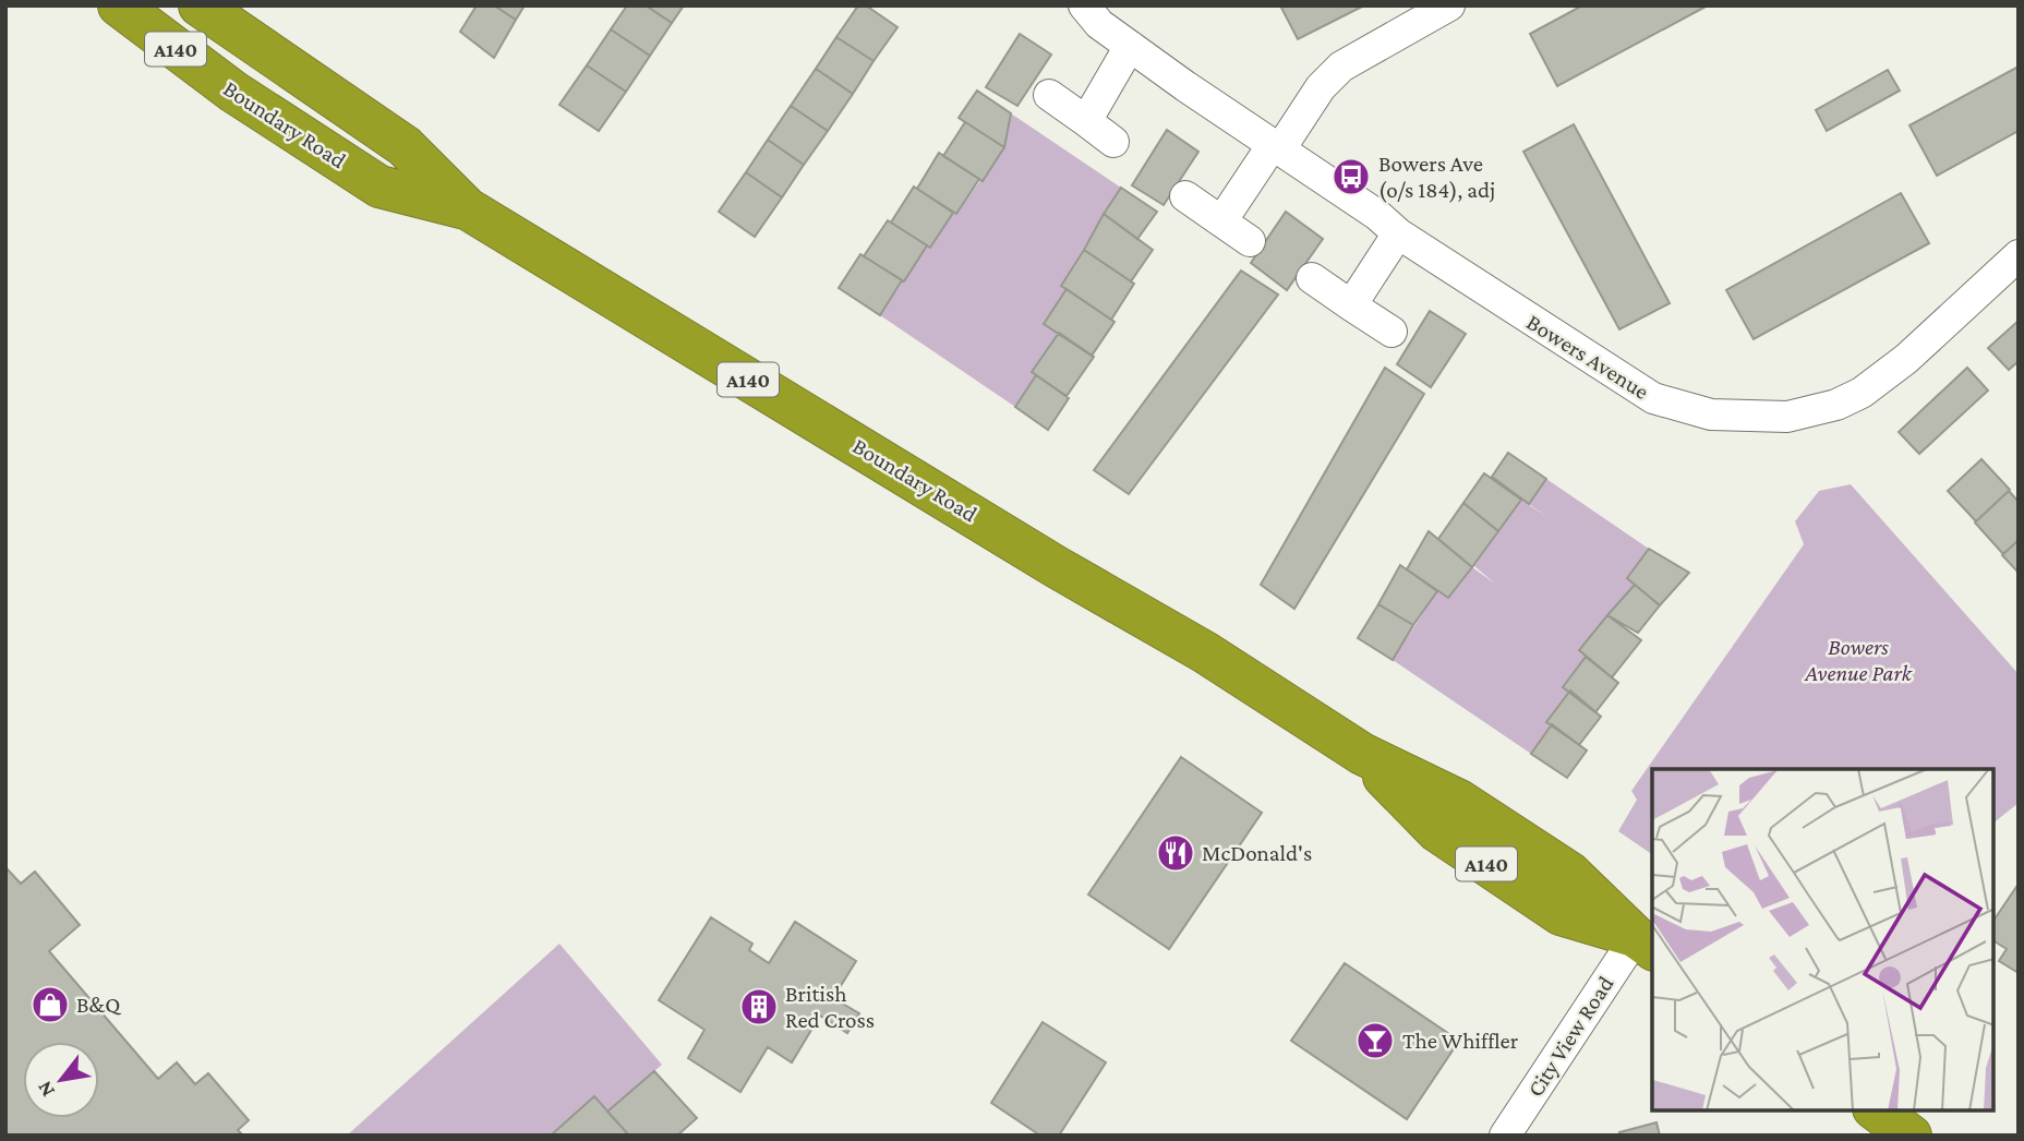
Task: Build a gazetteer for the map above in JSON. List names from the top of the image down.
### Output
{
  "streets": {
    "highway": ["A140", "Boundary Road"],
    "street": ["Bowers Avenue", "City View Road"]
  },
  "crossings": [
    ["Boundary Road", "City View Road"]
  ],
  "parks": ["Bowers Avenue Park"],
  "places": {
    "bus stop": ["Bowers Ave (o/s 184), adj"],
    "restaurant": ["McDonald's"],
    "shop": ["B&Q"],
    "building": ["British Red Cross"],
    "bar": ["The Whiffler"]
  },
  "north": "bottom left"
}
